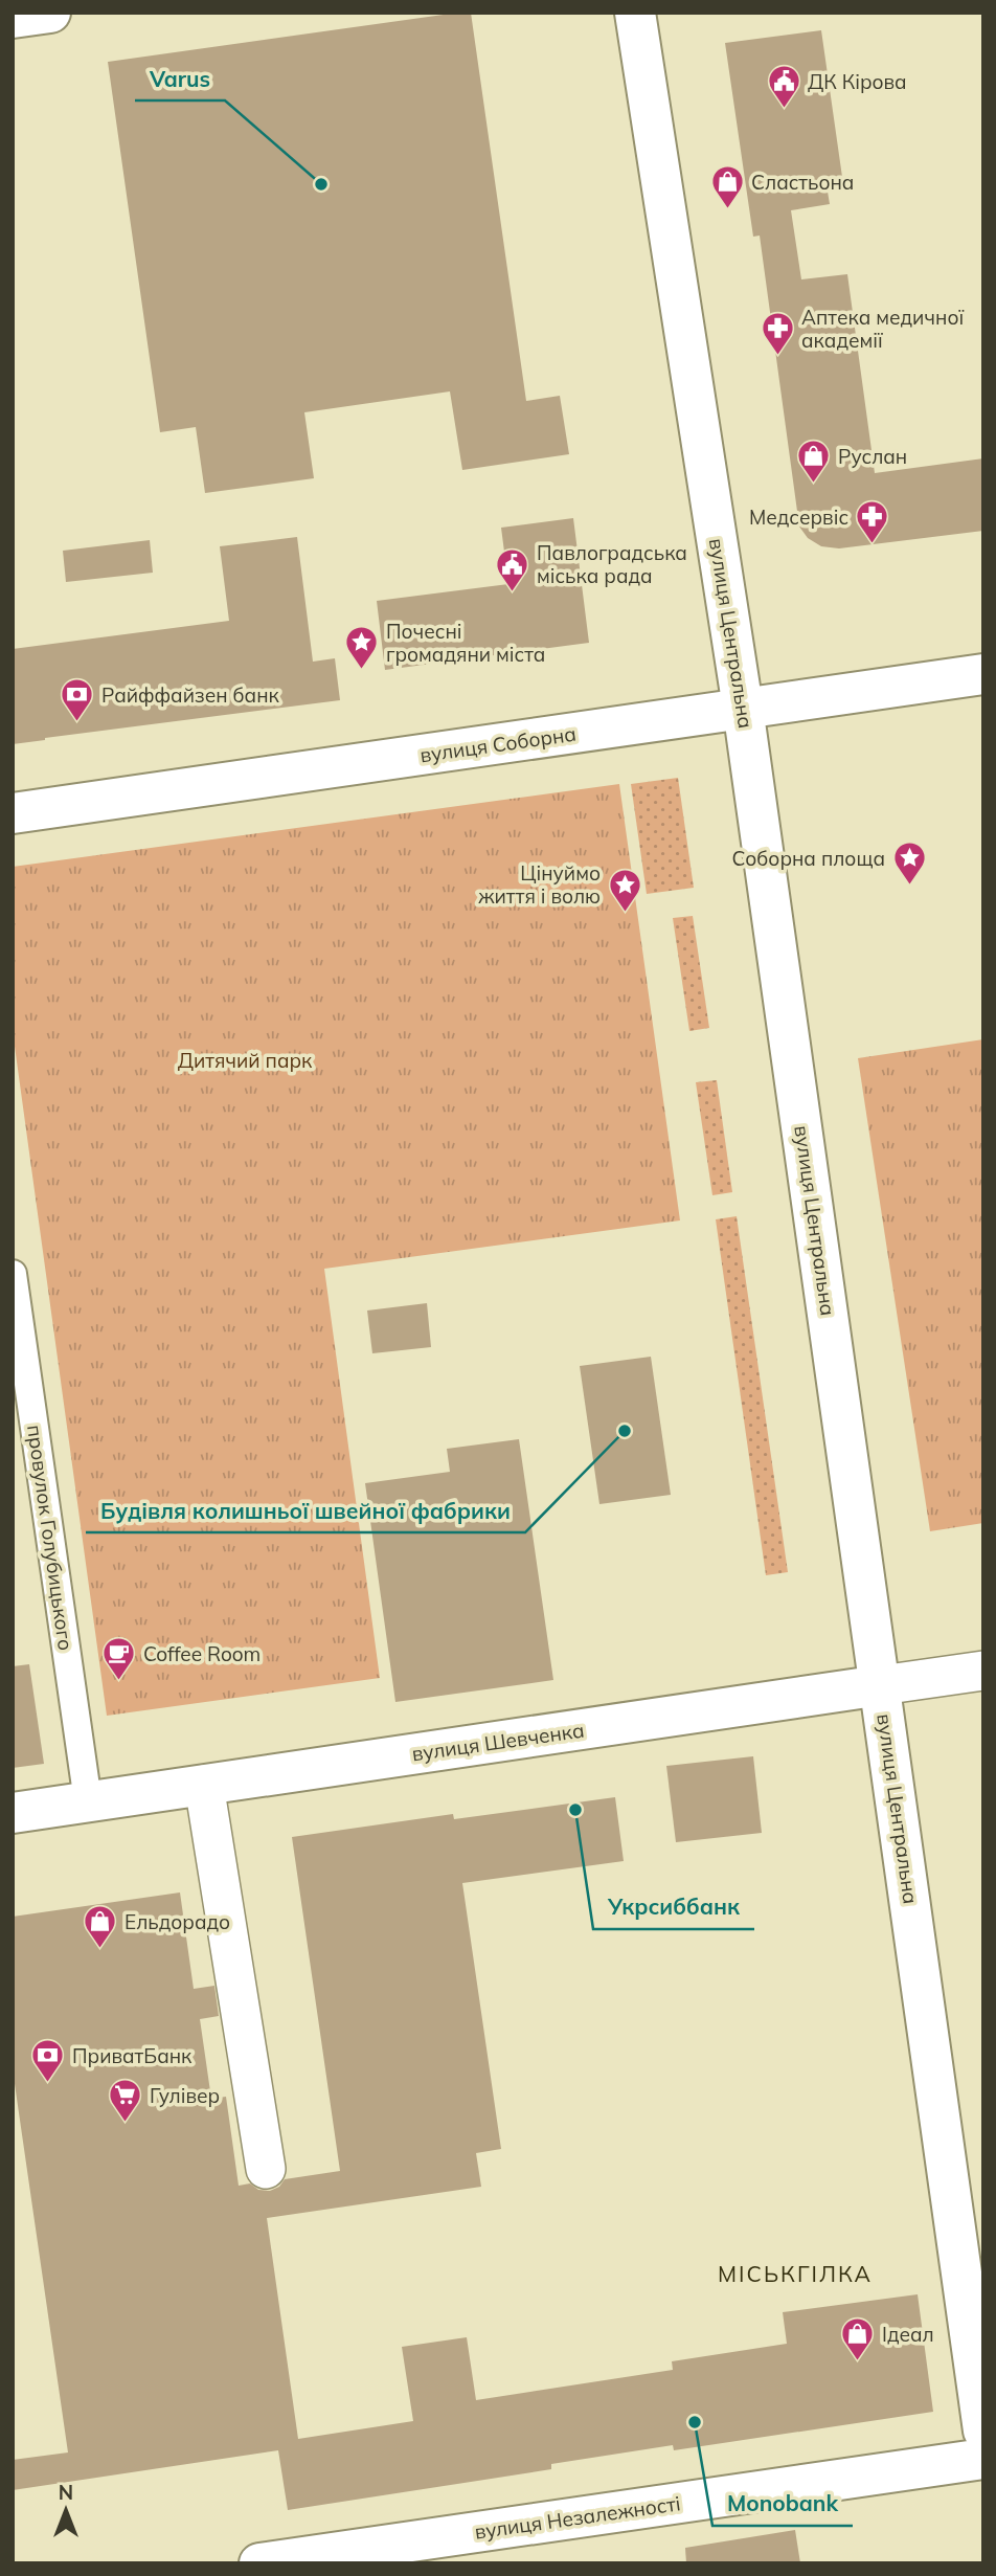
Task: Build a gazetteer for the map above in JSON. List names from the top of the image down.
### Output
{
  "streets": {
    "street": [
      "вулиця Центральна",
      "вулиця Соборна",
      "провулок Голубицького",
      "вулиця Шевченка",
      "вулиця Незалежності"
    ]
  },
  "crossings": [
    ["вулиця Центральна", "вулиця Соборна"],
    ["вулиця Центральна", "вулиця Шевченка"],
    ["провулок Голубицького", "вулиця Шевченка"]
  ],
  "districts": ["МІСЬКГІЛКА"],
  "parks": ["Дитячий парк"],
  "places": {
    "public building": ["ДК Кірова", "Павлоградська міська рада"],
    "other": [
      "Varus",
      "Будівля колишньої швейної фабрики",
      "Укрсиббанк",
      "Monobank"
    ],
    "shop": [
      "Сластьона",
      "Руслан",
      "Ельдорадо",
      "Ідеал"
    ],
    "pharmacy": ["Аптека медичної академії", "Медсервіс"],
    "place": ["Почесні громадяни міста", "Соборна площа", "Цінуймо життя і волю"],
    "bank": ["Райффайзен банк", "ПриватБанк"],
    "cafe": ["Coffee Room"],
    "supermarket": ["Гулівер"]
  },
  "north": "top"
}
